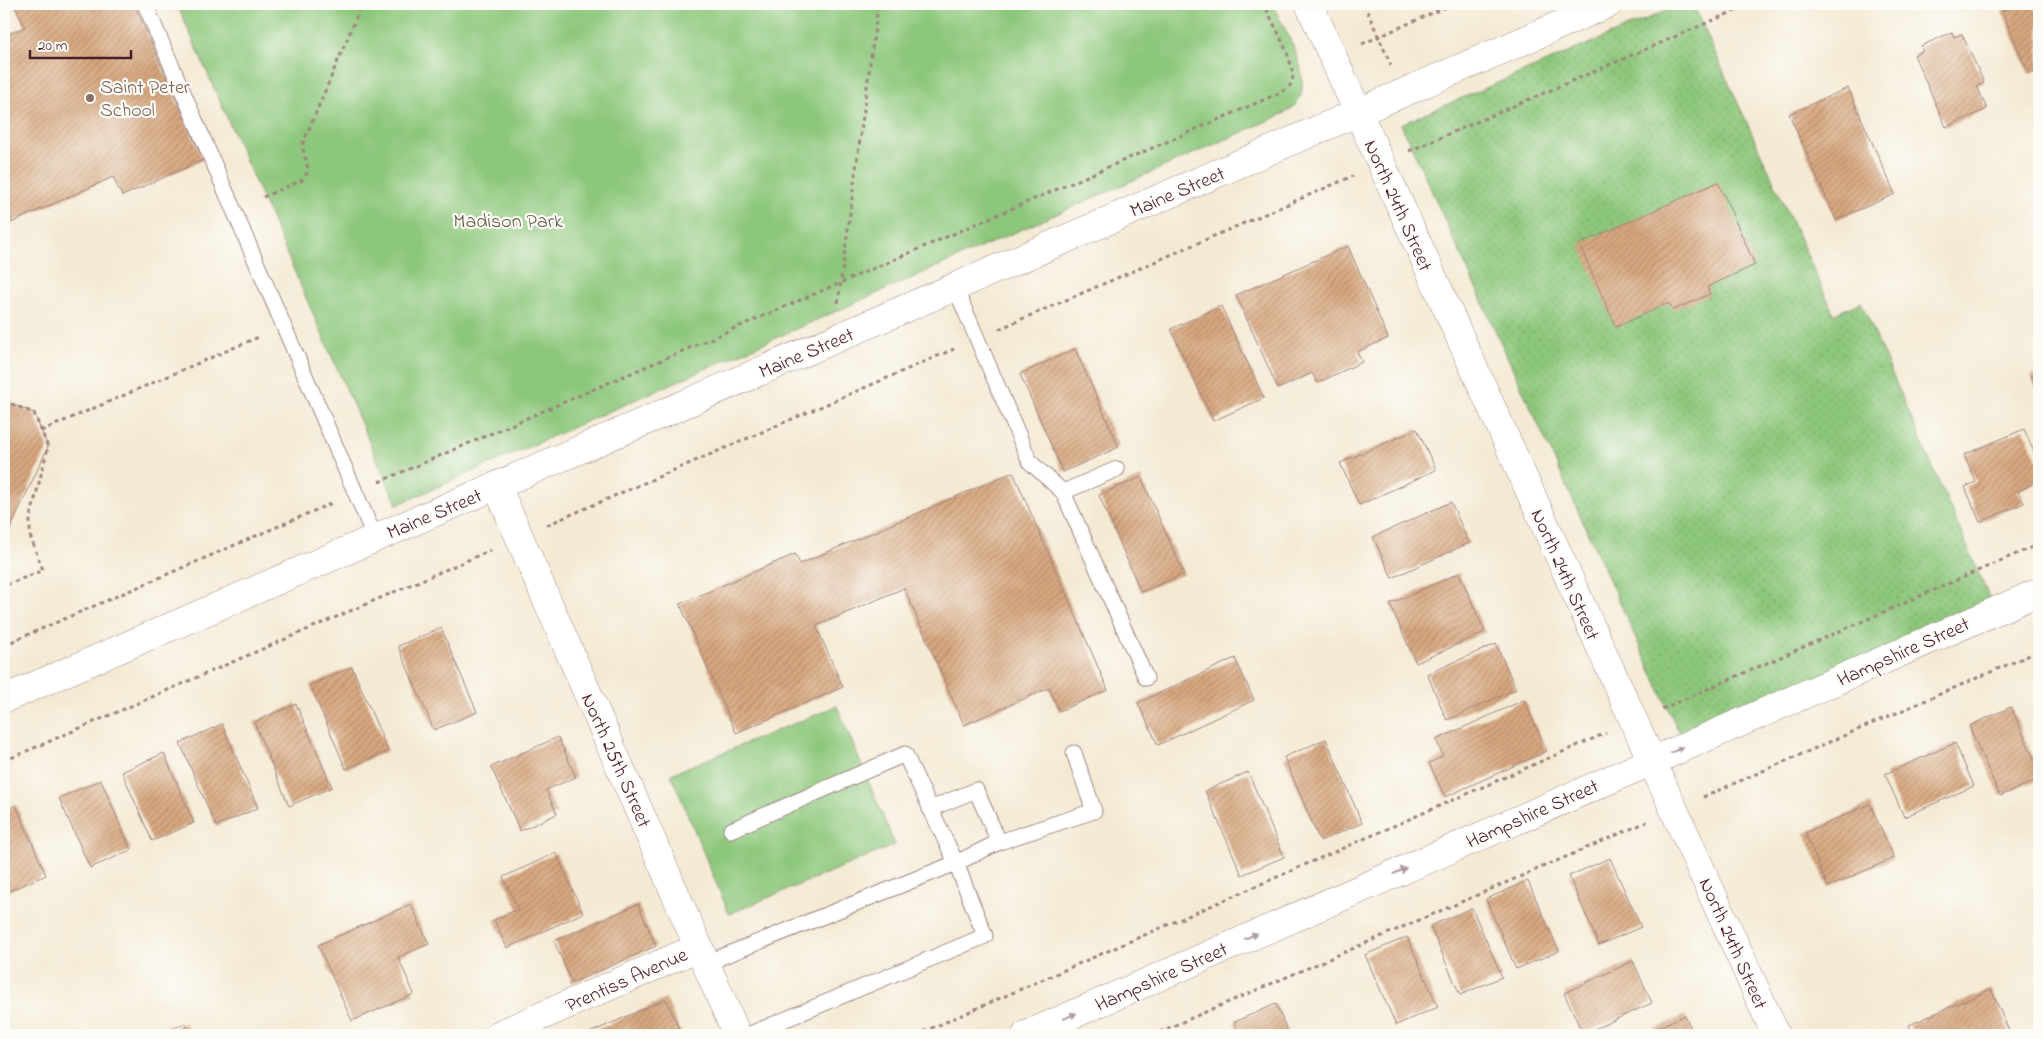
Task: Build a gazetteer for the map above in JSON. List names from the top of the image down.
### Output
{
  "streets": {
    "street": [
      "Maine Street",
      "North 24th Street",
      "Hampshire Street",
      "North 25th Street",
      "Prentiss Avenue"
    ]
  },
  "crossings": [
    ["Maine Street", "North 24th Street"],
    ["Maine Street", "North 25th Street"],
    ["North 24th Street", "Hampshire Street"],
    ["North 25th Street", "Prentiss Avenue"]
  ],
  "one_way": ["Hampshire Street"],
  "parks": ["Madison Park"],
  "places": ["Saint Peter School"],
  "scale_bar": "20 m"
}
